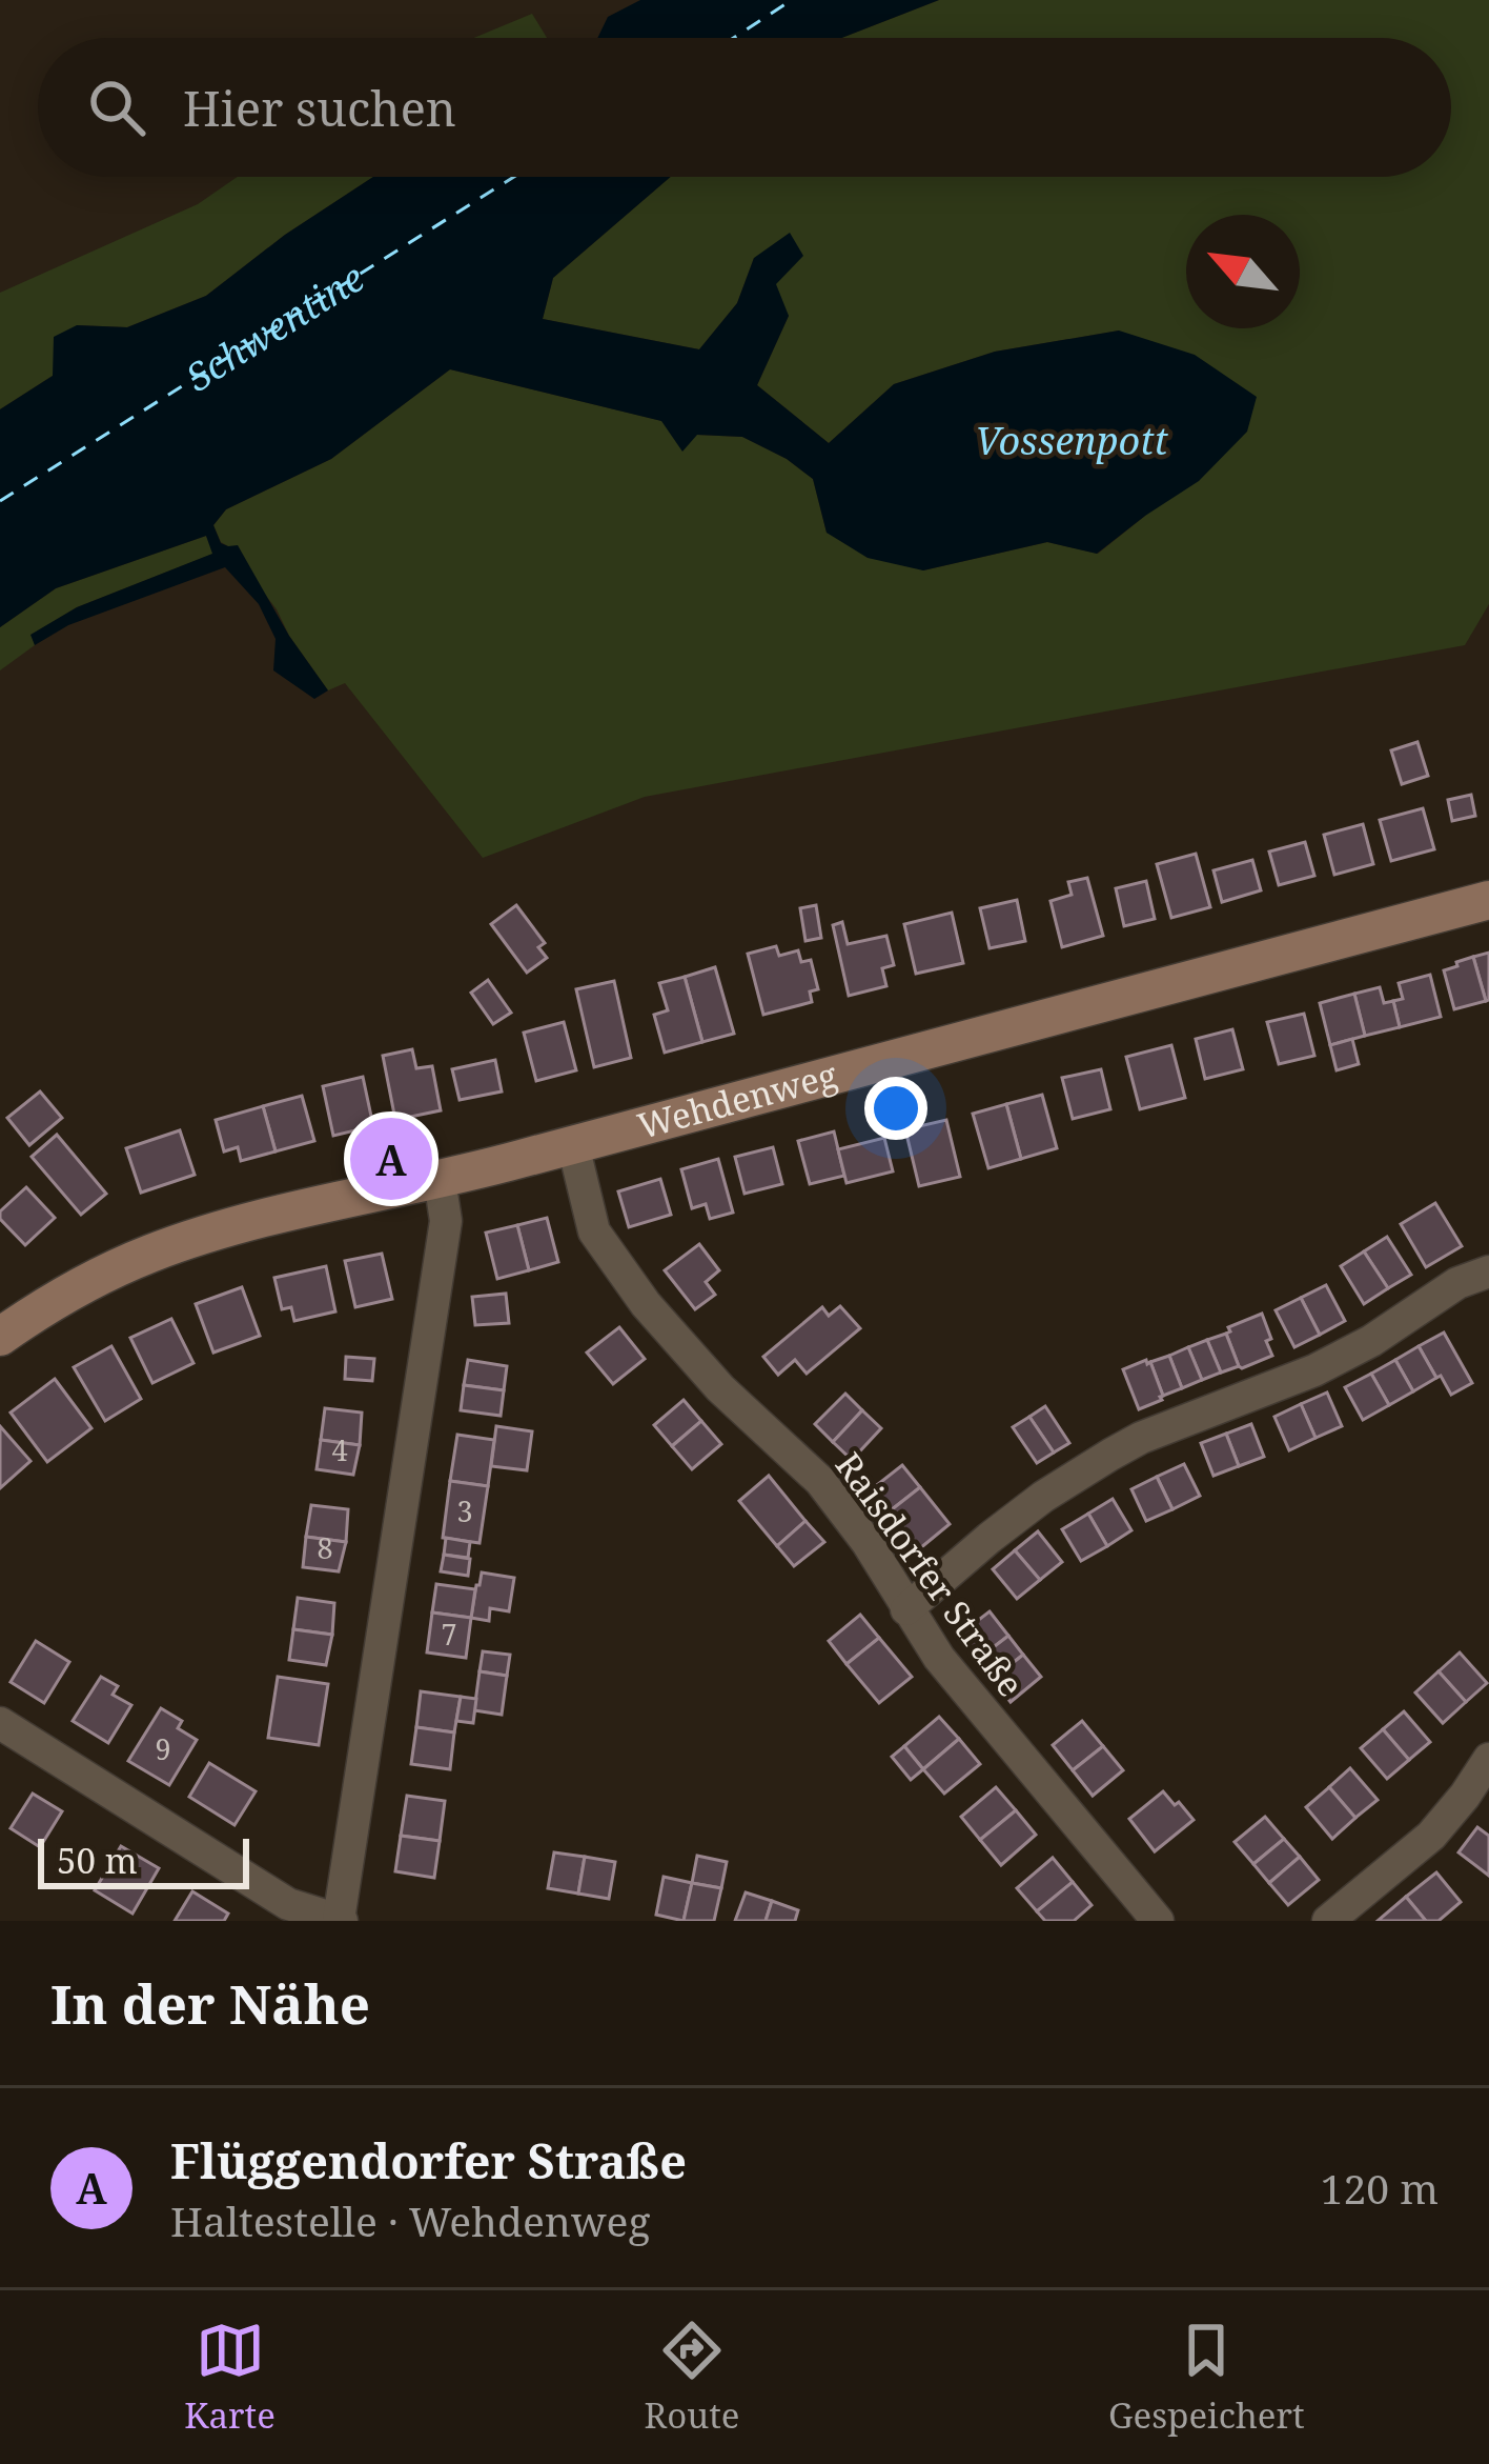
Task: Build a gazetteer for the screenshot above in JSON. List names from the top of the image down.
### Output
{
  "streets": {
    "main road": ["Wehdenweg"],
    "street": ["Raisdorfer Straße"]
  },
  "crossings": [
    ["Wehdenweg", "Raisdorfer Straße"]
  ],
  "water": ["Schwentine", "Vossenpott"],
  "house_numbers": [
    "4",
    "3",
    "8",
    "7",
    "9"
  ],
  "scale_bar": "50 m",
  "north": "top left",
  "page": {
    "search": "Hier suchen",
    "pins": "A",
    "scale": "50 m",
    "heading": "In der Nähe",
    "list": [
      {
        "mark": "A",
        "name": "Flüggendorfer Straße",
        "note": "Haltestelle · Wehdenweg",
        "value": "120 m"
      }
    ],
    "nav": ["Karte", "Route", "Gespeichert"]
  }
}
